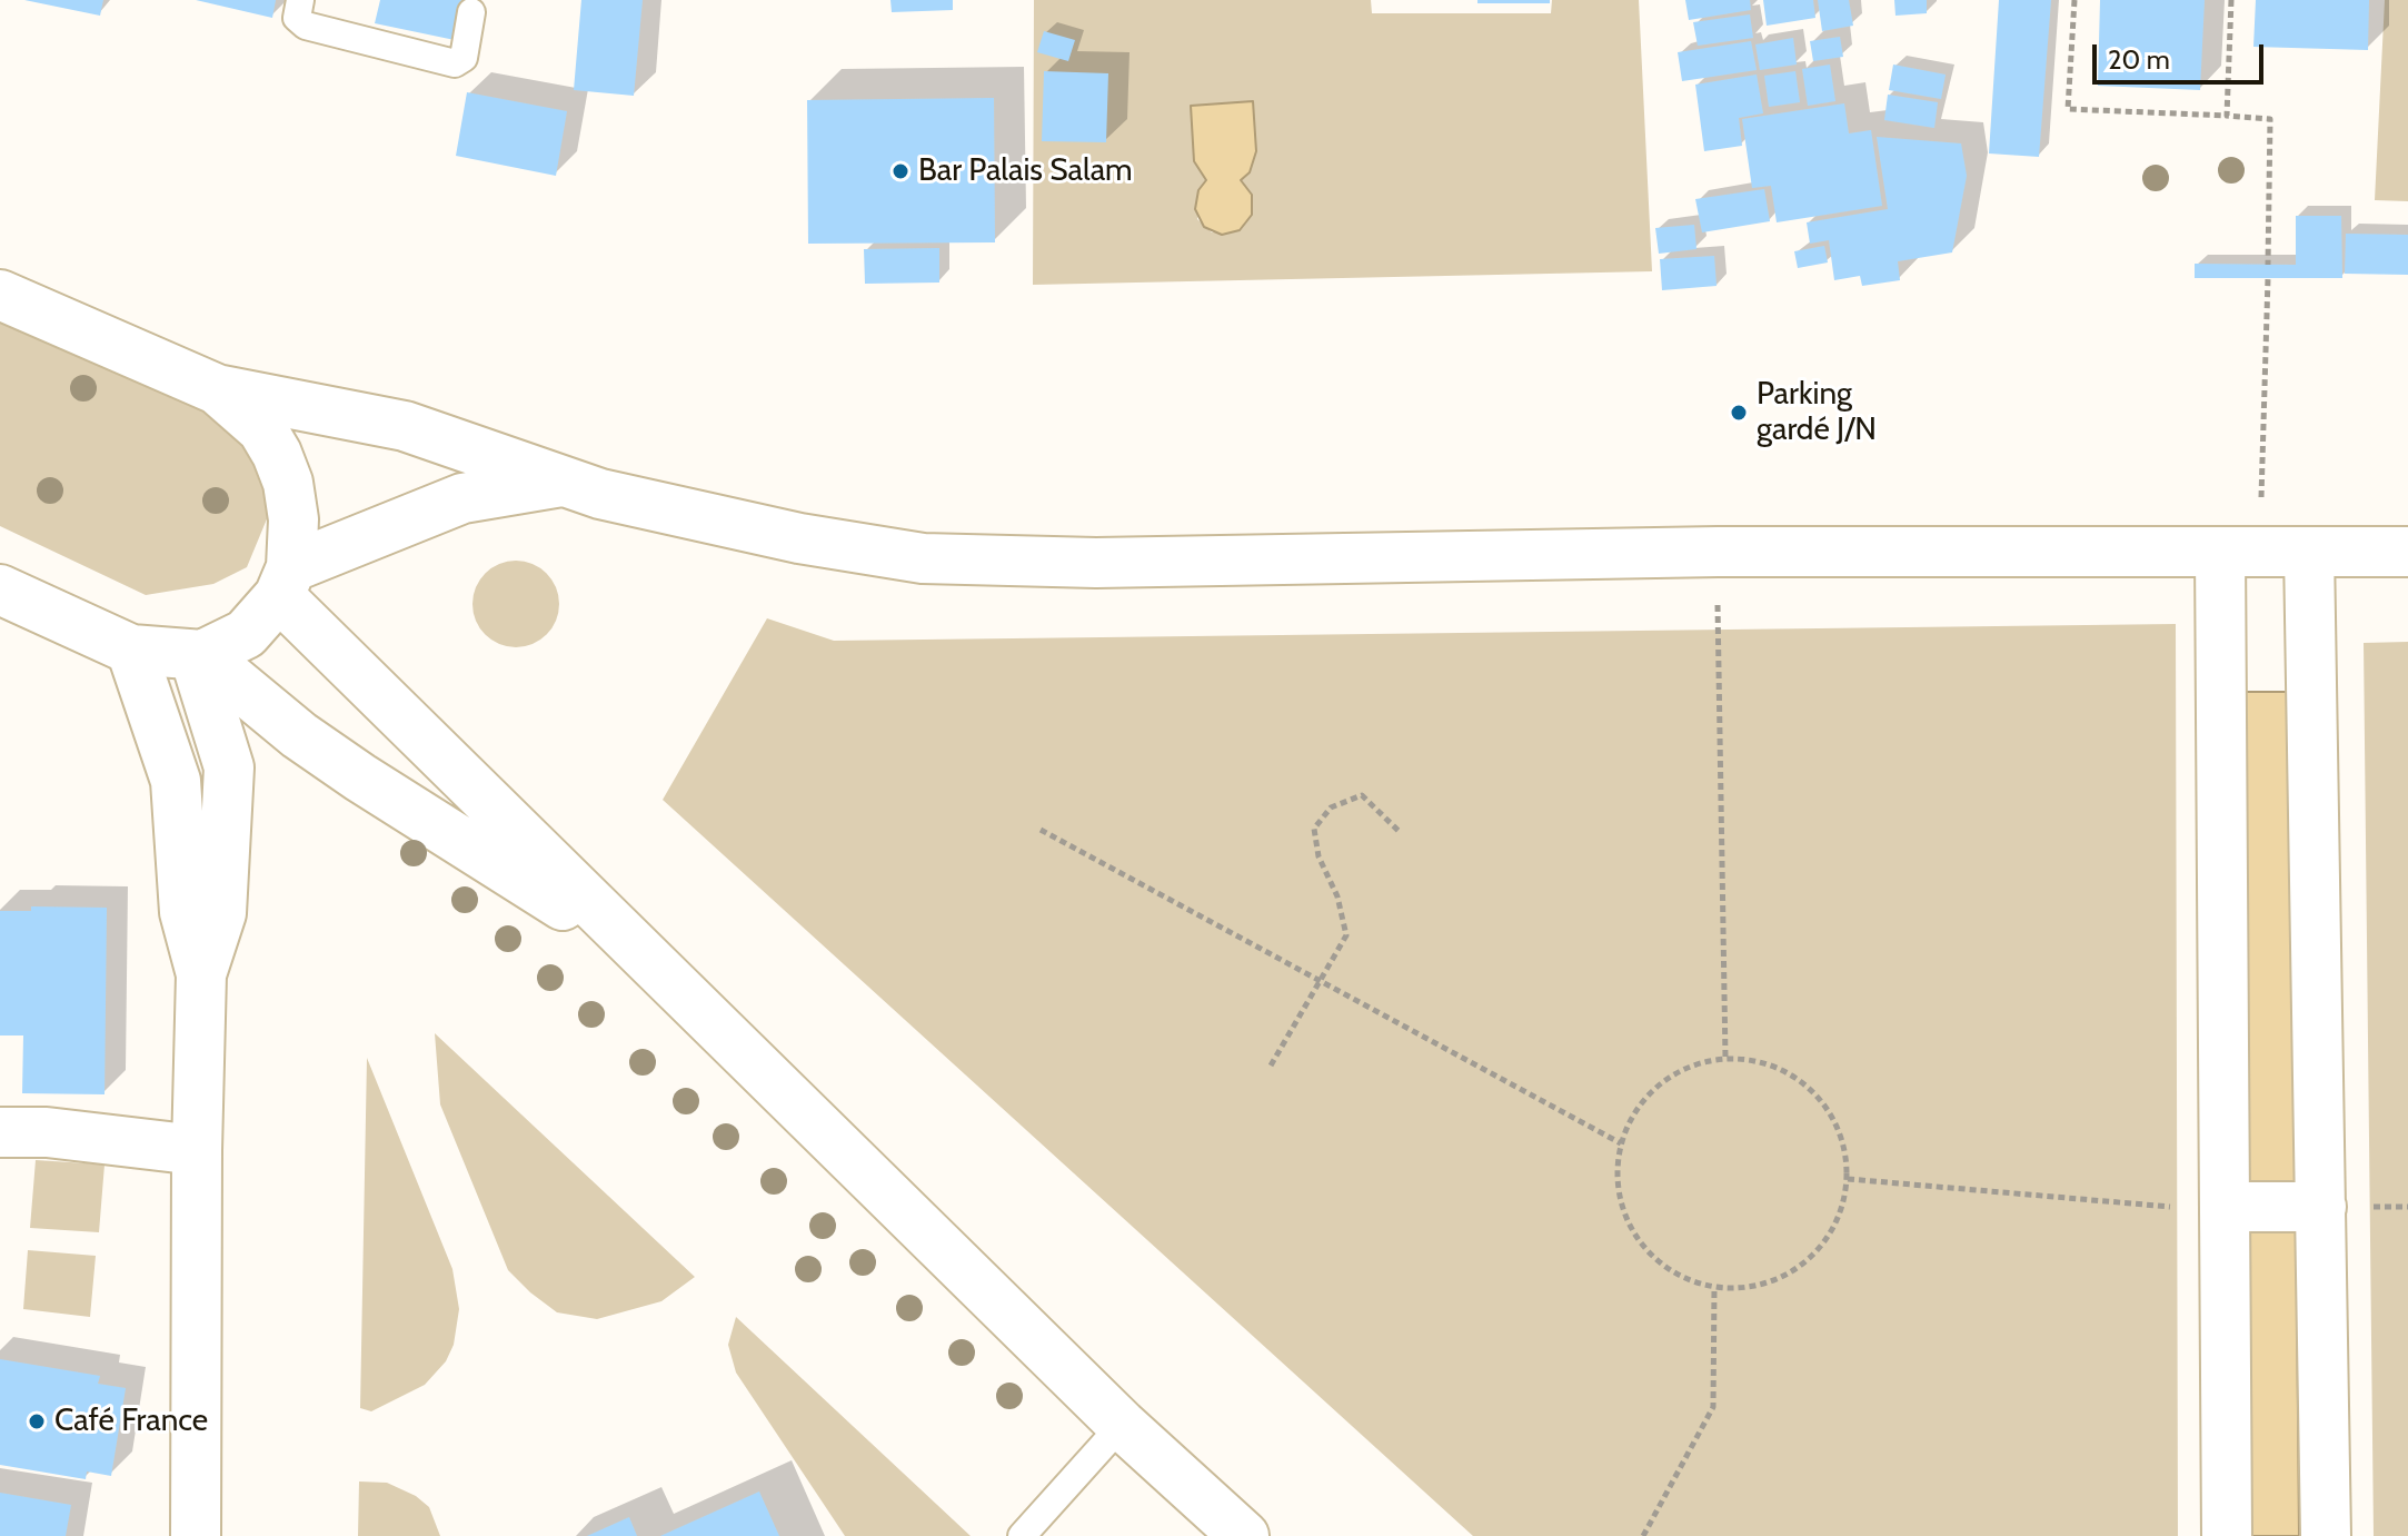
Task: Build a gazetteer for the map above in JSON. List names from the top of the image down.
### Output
{
  "places": ["Bar Palais Salam", "Parking gardé J/N", "Café France"],
  "scale_bar": "20 m"
}
